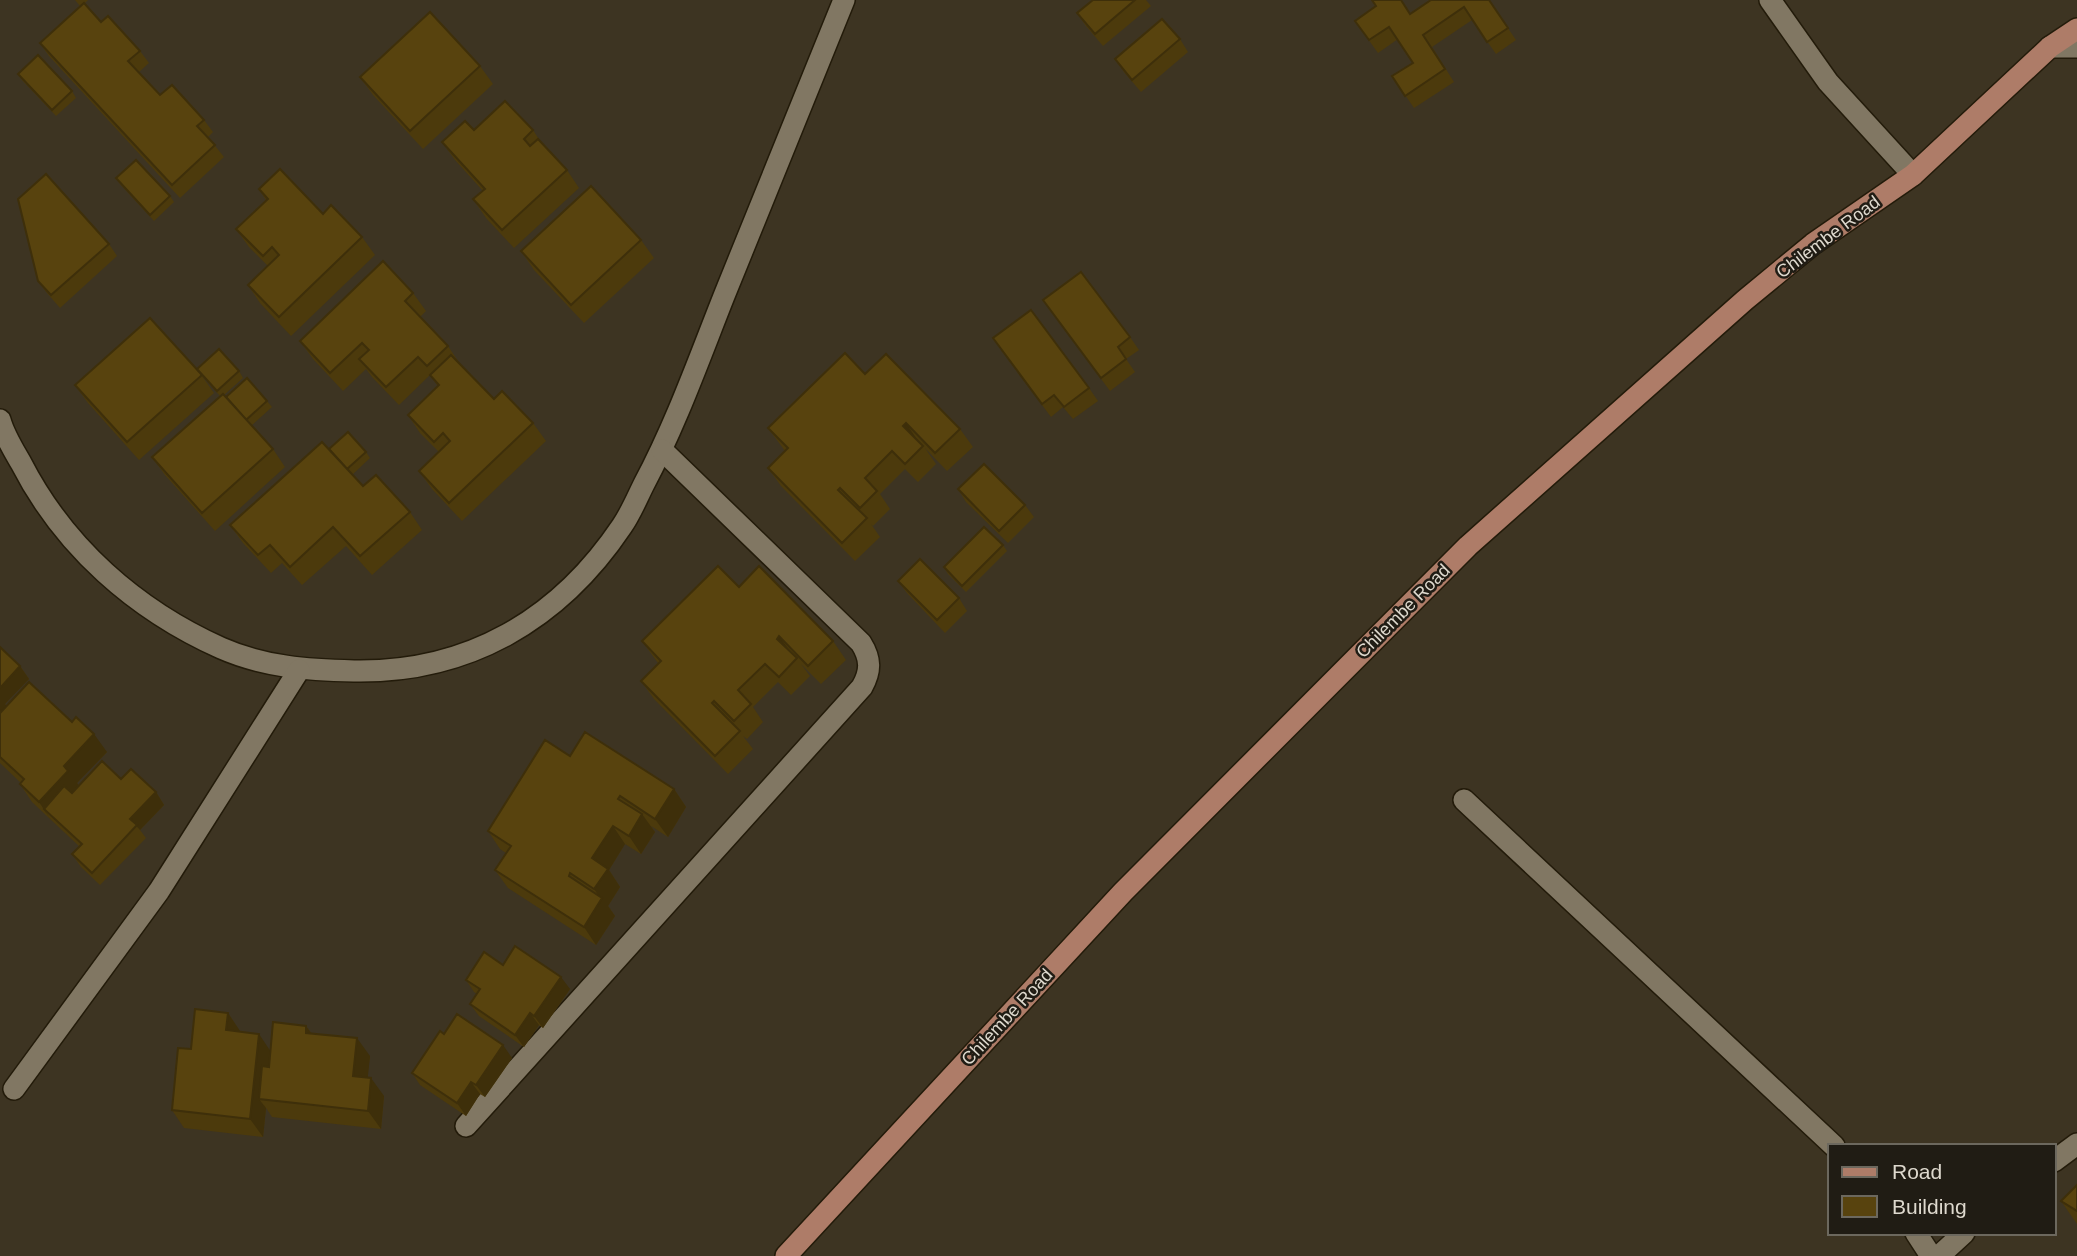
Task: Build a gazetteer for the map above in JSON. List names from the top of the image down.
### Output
{
  "streets": {
    "main road": ["Chilembe Road"]
  },
  "legend": ["Road", "Building"]
}
